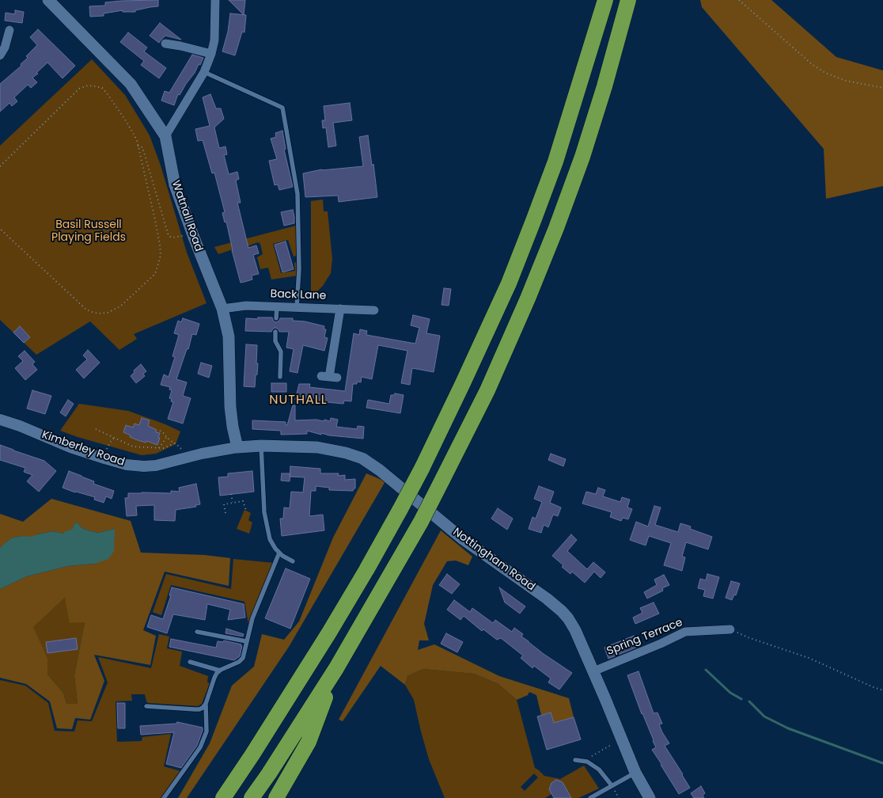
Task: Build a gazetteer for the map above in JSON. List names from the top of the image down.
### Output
{
  "streets": {
    "main road": ["Watnall Road", "Nottingham Road"],
    "street": ["Back Lane", "Kimberley Road", "Spring Terrace"]
  },
  "crossings": [
    ["Watnall Road", "Back Lane"],
    ["Watnall Road", "Kimberley Road"],
    ["Watnall Road", "Nottingham Road"],
    ["Kimberley Road", "Nottingham Road"],
    ["Nottingham Road", "Spring Terrace"]
  ],
  "districts": ["NUTHALL"],
  "parks": ["Basil Russell Playing Fields"]
}
